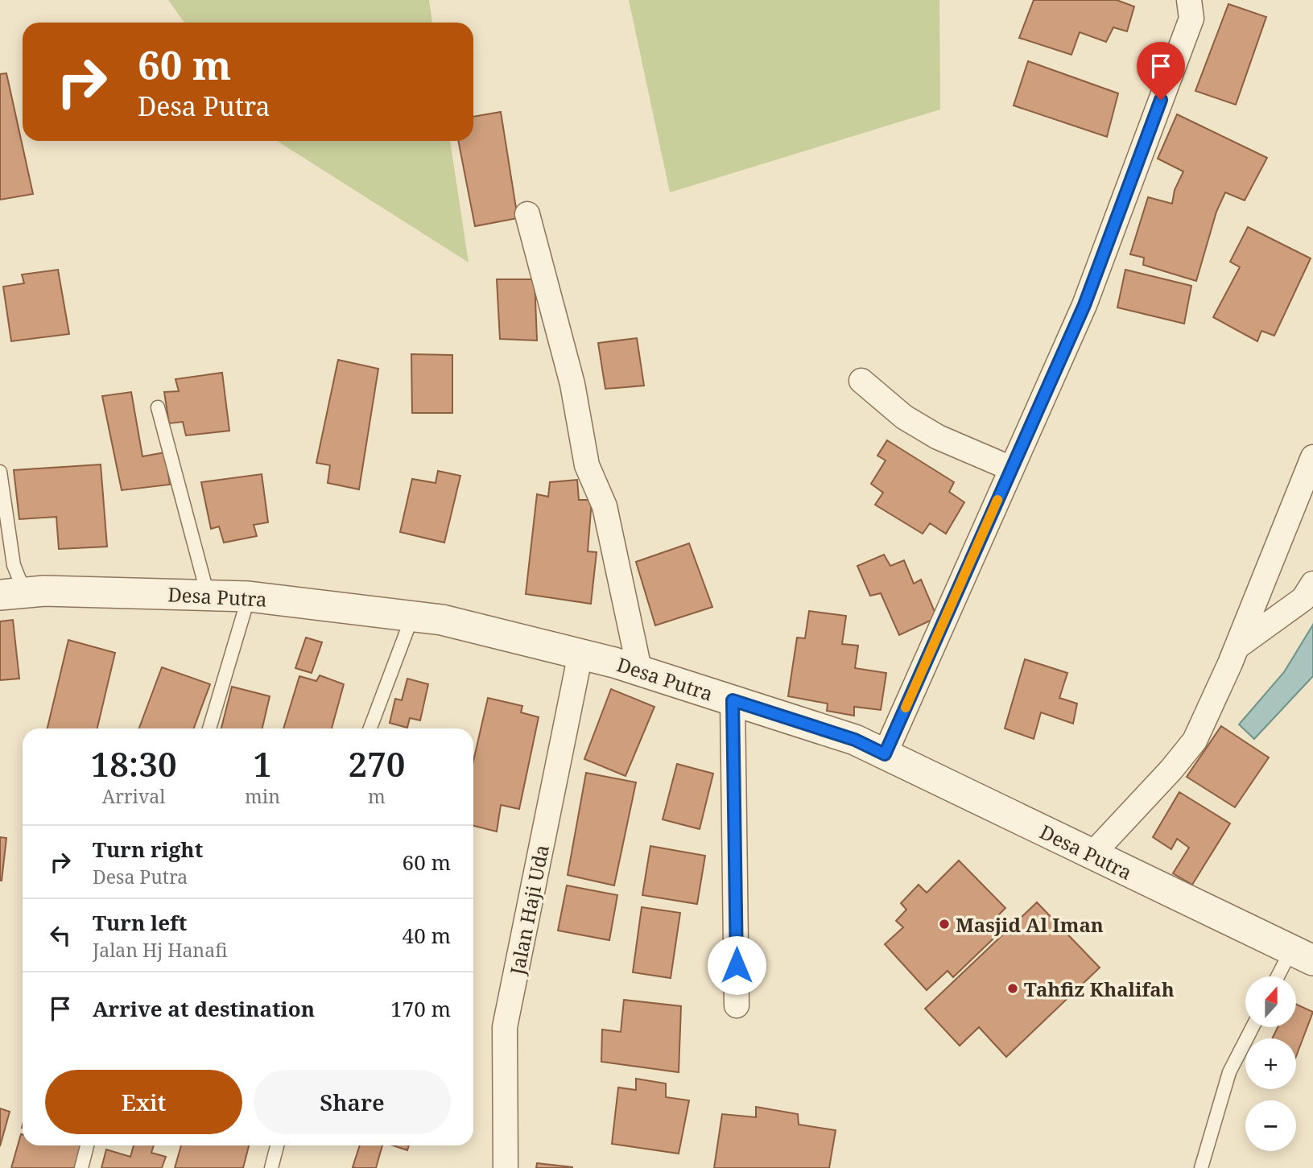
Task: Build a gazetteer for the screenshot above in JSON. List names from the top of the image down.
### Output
{
  "streets": {
    "street": ["Desa Putra", "Jalan Haji Uda"]
  },
  "crossings": [
    ["Desa Putra", "Jalan Haji Uda"]
  ],
  "places": ["Masjid Al Iman", "Tahfiz Khalifah"],
  "north": "top",
  "page": {
    "turn": ["60 m", "Desa Putra"],
    "eta": [
      "18:30",
      "Arrival",
      "1",
      "min",
      "270",
      "m"
    ],
    "list": [
      {
        "name": "Turn right",
        "note": "Desa Putra",
        "value": "60 m"
      },
      {
        "name": "Turn left",
        "note": "Jalan Hj Hanafi",
        "value": "40 m"
      },
      {
        "name": "Arrive at destination",
        "value": "170 m"
      }
    ],
    "map_buttons": ["+", "−"],
    "buttons": ["Exit", "Share"]
  }
}
